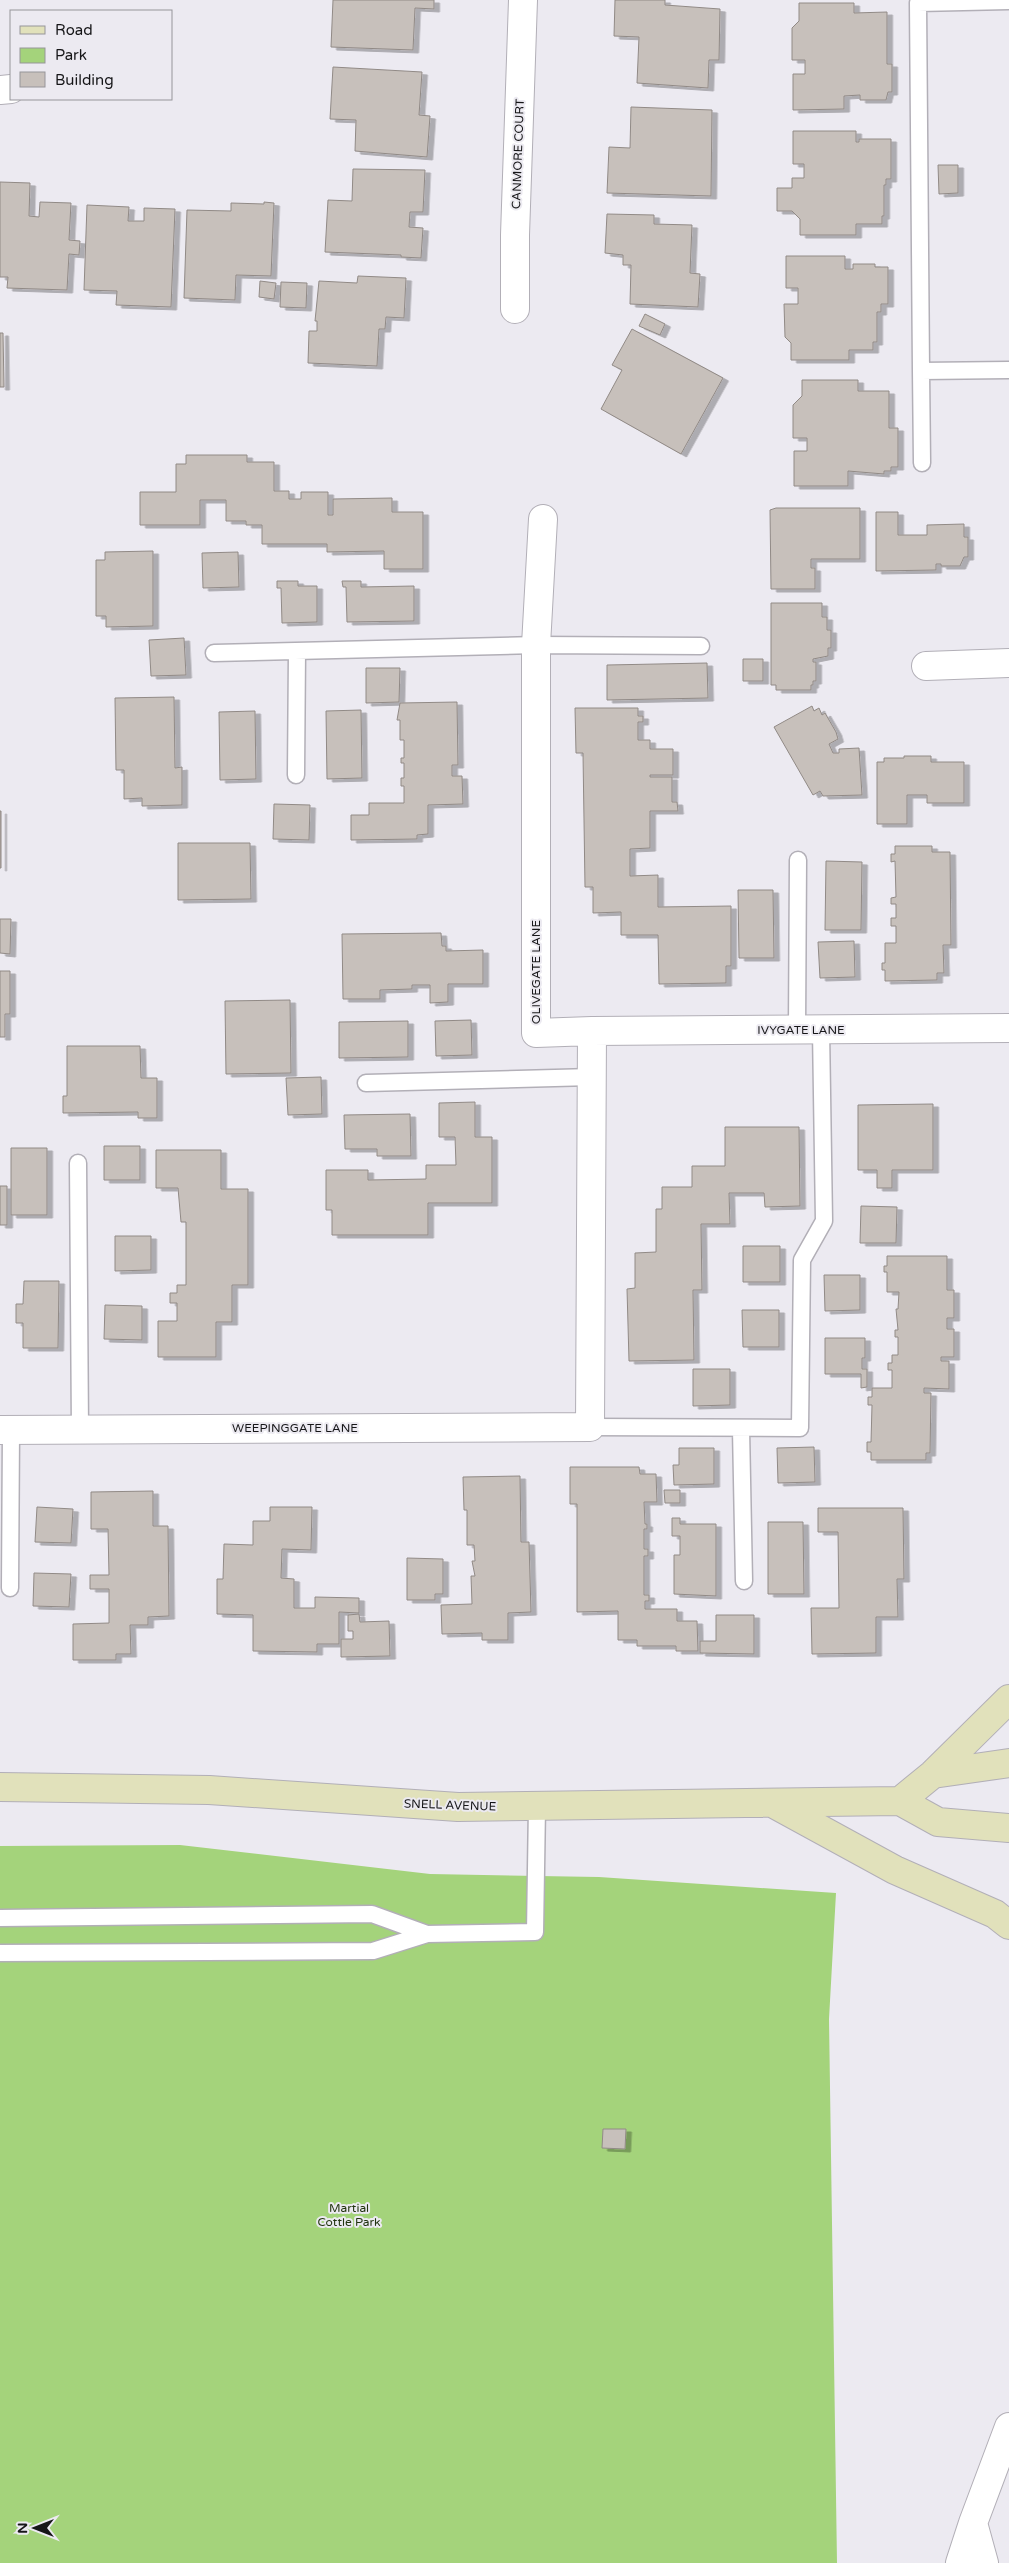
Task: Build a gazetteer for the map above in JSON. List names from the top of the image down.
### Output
{
  "streets": {
    "main road": ["SNELL AVENUE"],
    "street": [
      "CANMORE COURT",
      "OLIVEGATE LANE",
      "IVYGATE LANE",
      "WEEPINGGATE LANE"
    ]
  },
  "crossings": [
    ["OLIVEGATE LANE", "IVYGATE LANE"]
  ],
  "parks": ["Martial Cottle Park"],
  "legend": ["Road", "Park", "Building"],
  "north": "left"
}
